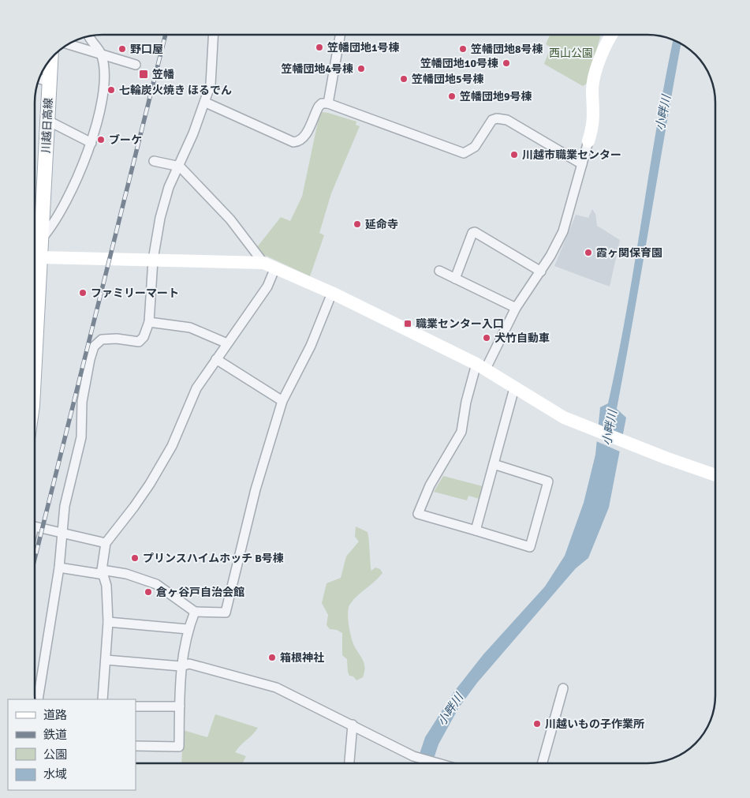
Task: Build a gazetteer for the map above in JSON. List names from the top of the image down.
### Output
{
  "streets": {
    "main road": ["川越日高線"]
  },
  "water": ["小畔川"],
  "parks": ["西山公園"],
  "places": {
    "other": [
      "笠幡団地1号棟",
      "野口屋",
      "笠幡団地8号棟",
      "笠幡団地10号棟",
      "笠幡団地4号棟",
      "笠幡団地5号棟",
      "七輪炭火焼き ほるでん",
      "笠幡団地9号棟",
      "ブーケ",
      "川越市職業センター",
      "延命寺",
      "霞ヶ関保育園",
      "ファミリーマート",
      "犬竹自動車",
      "プリンスハイムホッチ B号棟",
      "倉ヶ谷戸自治会館",
      "箱根神社",
      "川越いもの子作業所"
    ],
    "transit": ["笠幡", "職業センター入口"]
  },
  "legend": [
    "道路",
    "鉄道",
    "公園",
    "水域"
  ]
}
